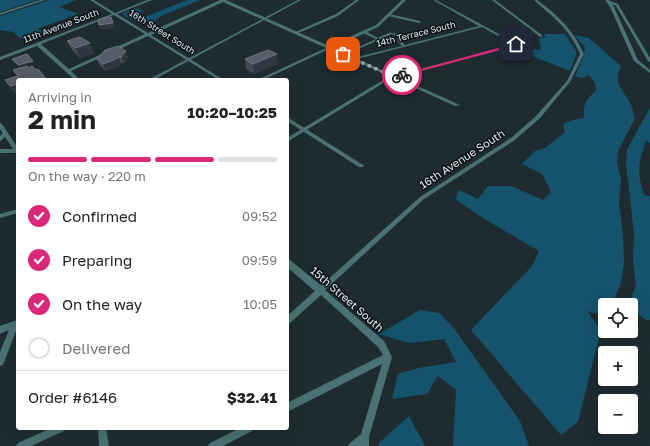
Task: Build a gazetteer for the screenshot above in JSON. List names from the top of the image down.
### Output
{
  "streets": {
    "street": [
      "11th Avenue South",
      "16th Street South",
      "14th Terrace South",
      "16th Avenue South",
      "15th Street South"
    ]
  },
  "crossings": [
    ["11th Avenue South", "16th Street South"],
    ["16th Avenue South", "15th Street South"]
  ],
  "page": {
    "heading": ["2 min", "Arriving in", "10:20–10:25"],
    "panel": ["Order #6146", "$32.41"],
    "bar": "On the way · 220 m",
    "list": [
      ["Confirmed", "09:52"],
      ["Preparing", "09:59"],
      ["On the way", "10:05"],
      "Delivered"
    ],
    "map_buttons": ["+", "−"]
  }
}
